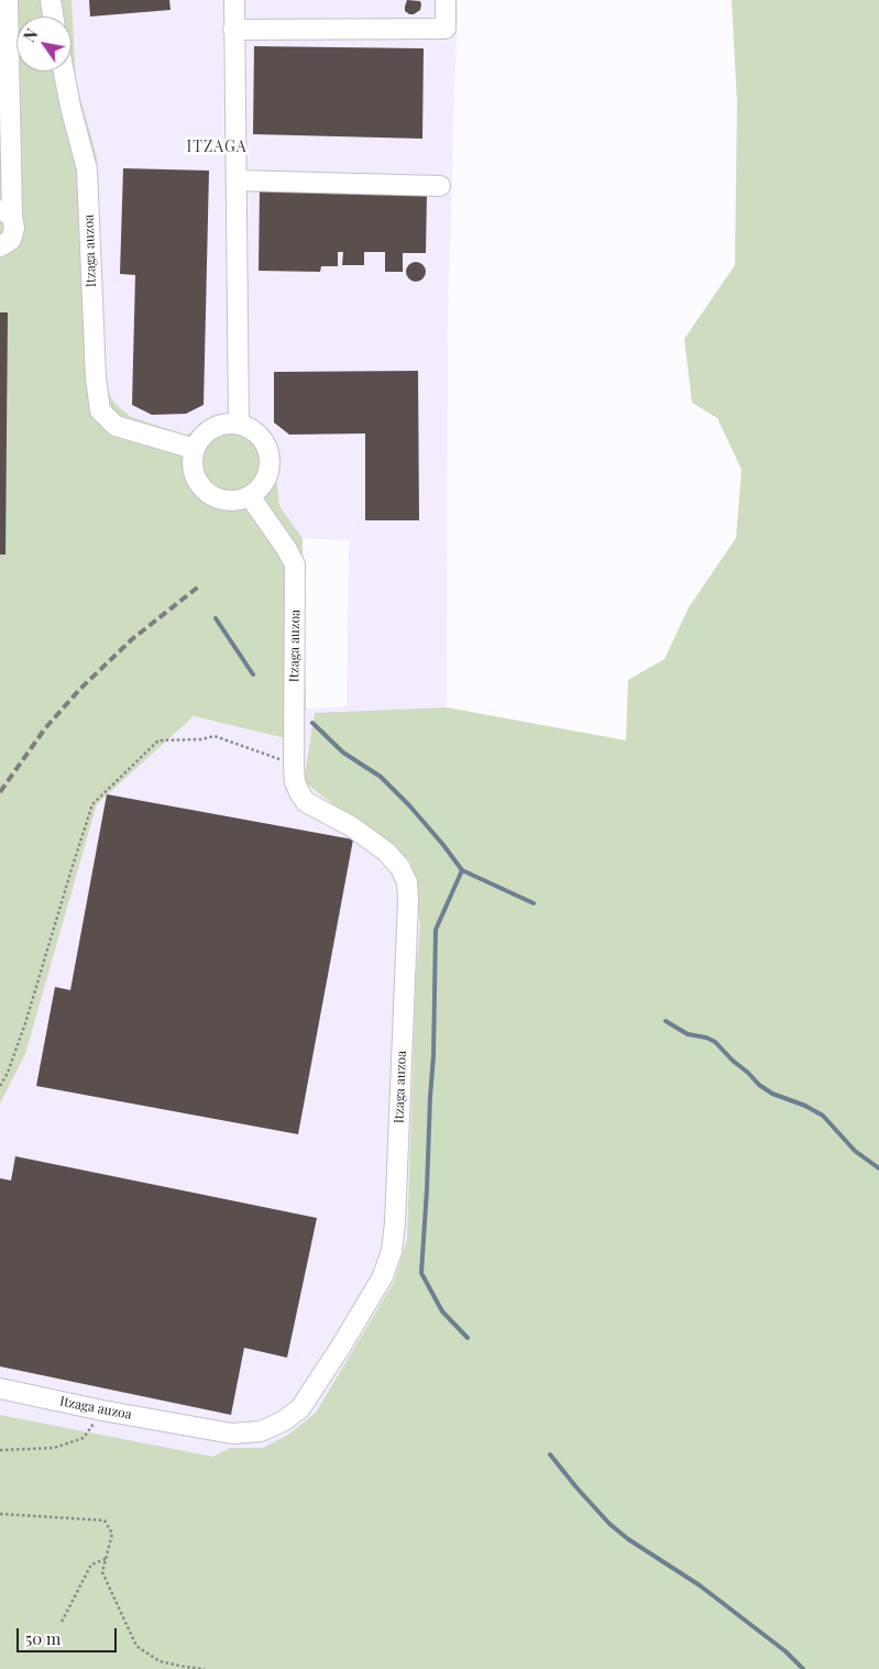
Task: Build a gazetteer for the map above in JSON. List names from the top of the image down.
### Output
{
  "streets": {
    "street": ["Itzaga auzoa"]
  },
  "districts": ["ITZAGA"],
  "scale_bar": "50 m",
  "north": "top left"
}
